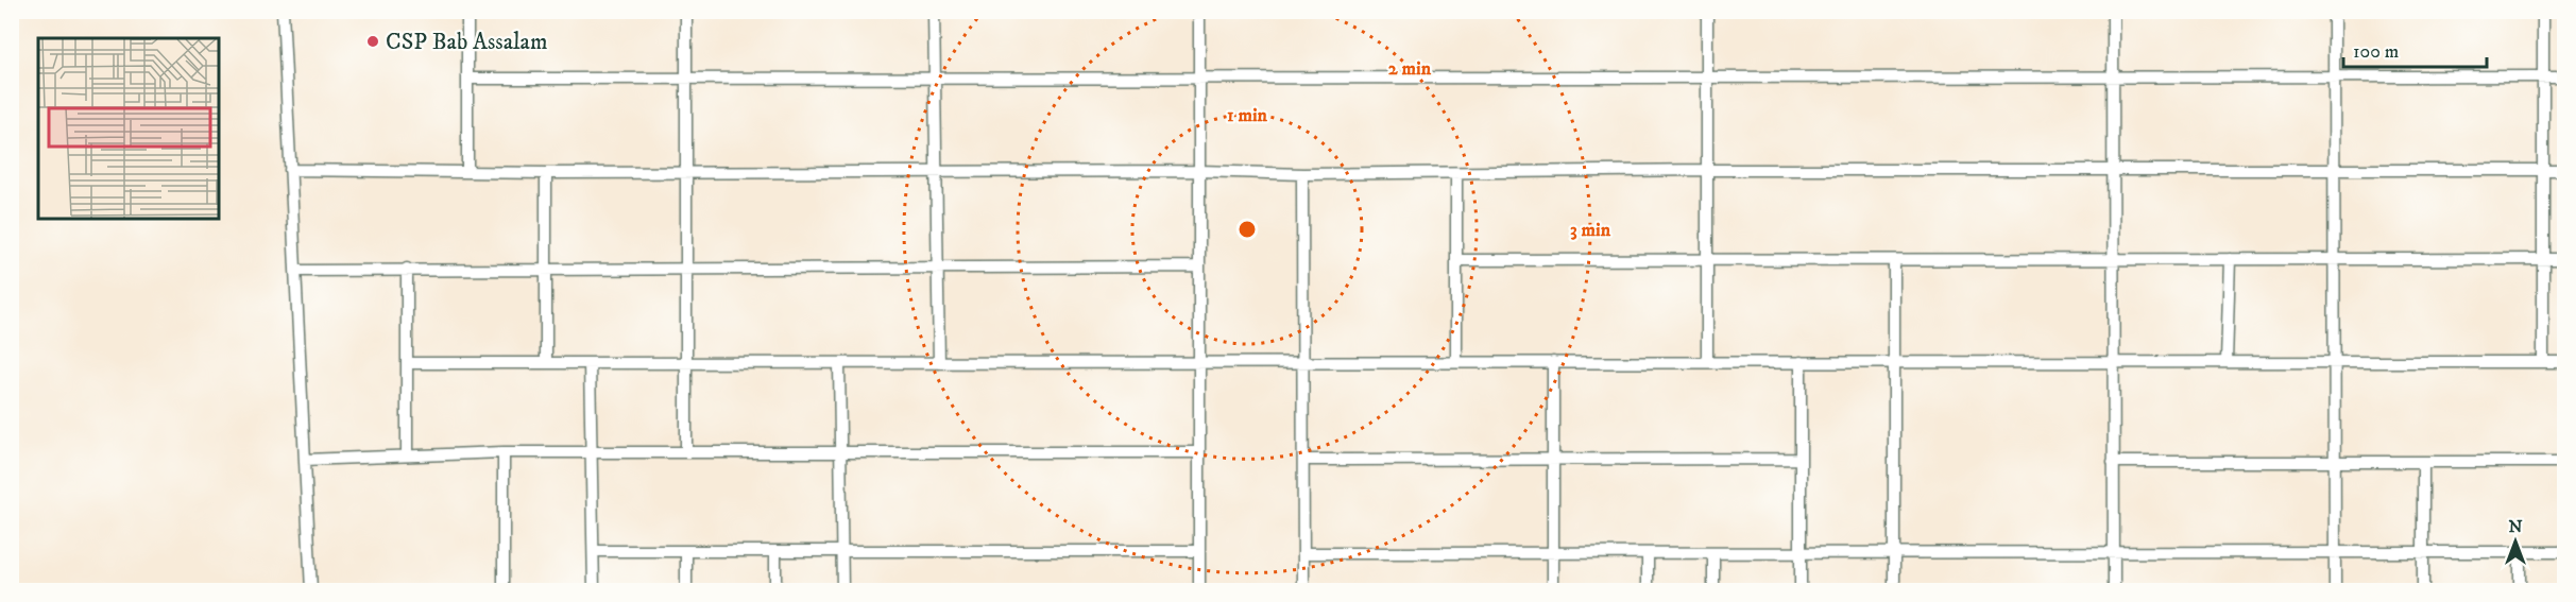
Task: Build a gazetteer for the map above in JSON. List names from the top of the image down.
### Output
{
  "places": ["CSP Bab Assalam"],
  "scale_bar": "100 m",
  "north": "top",
  "rings": ["2 min", "1 min", "3 min"]
}
